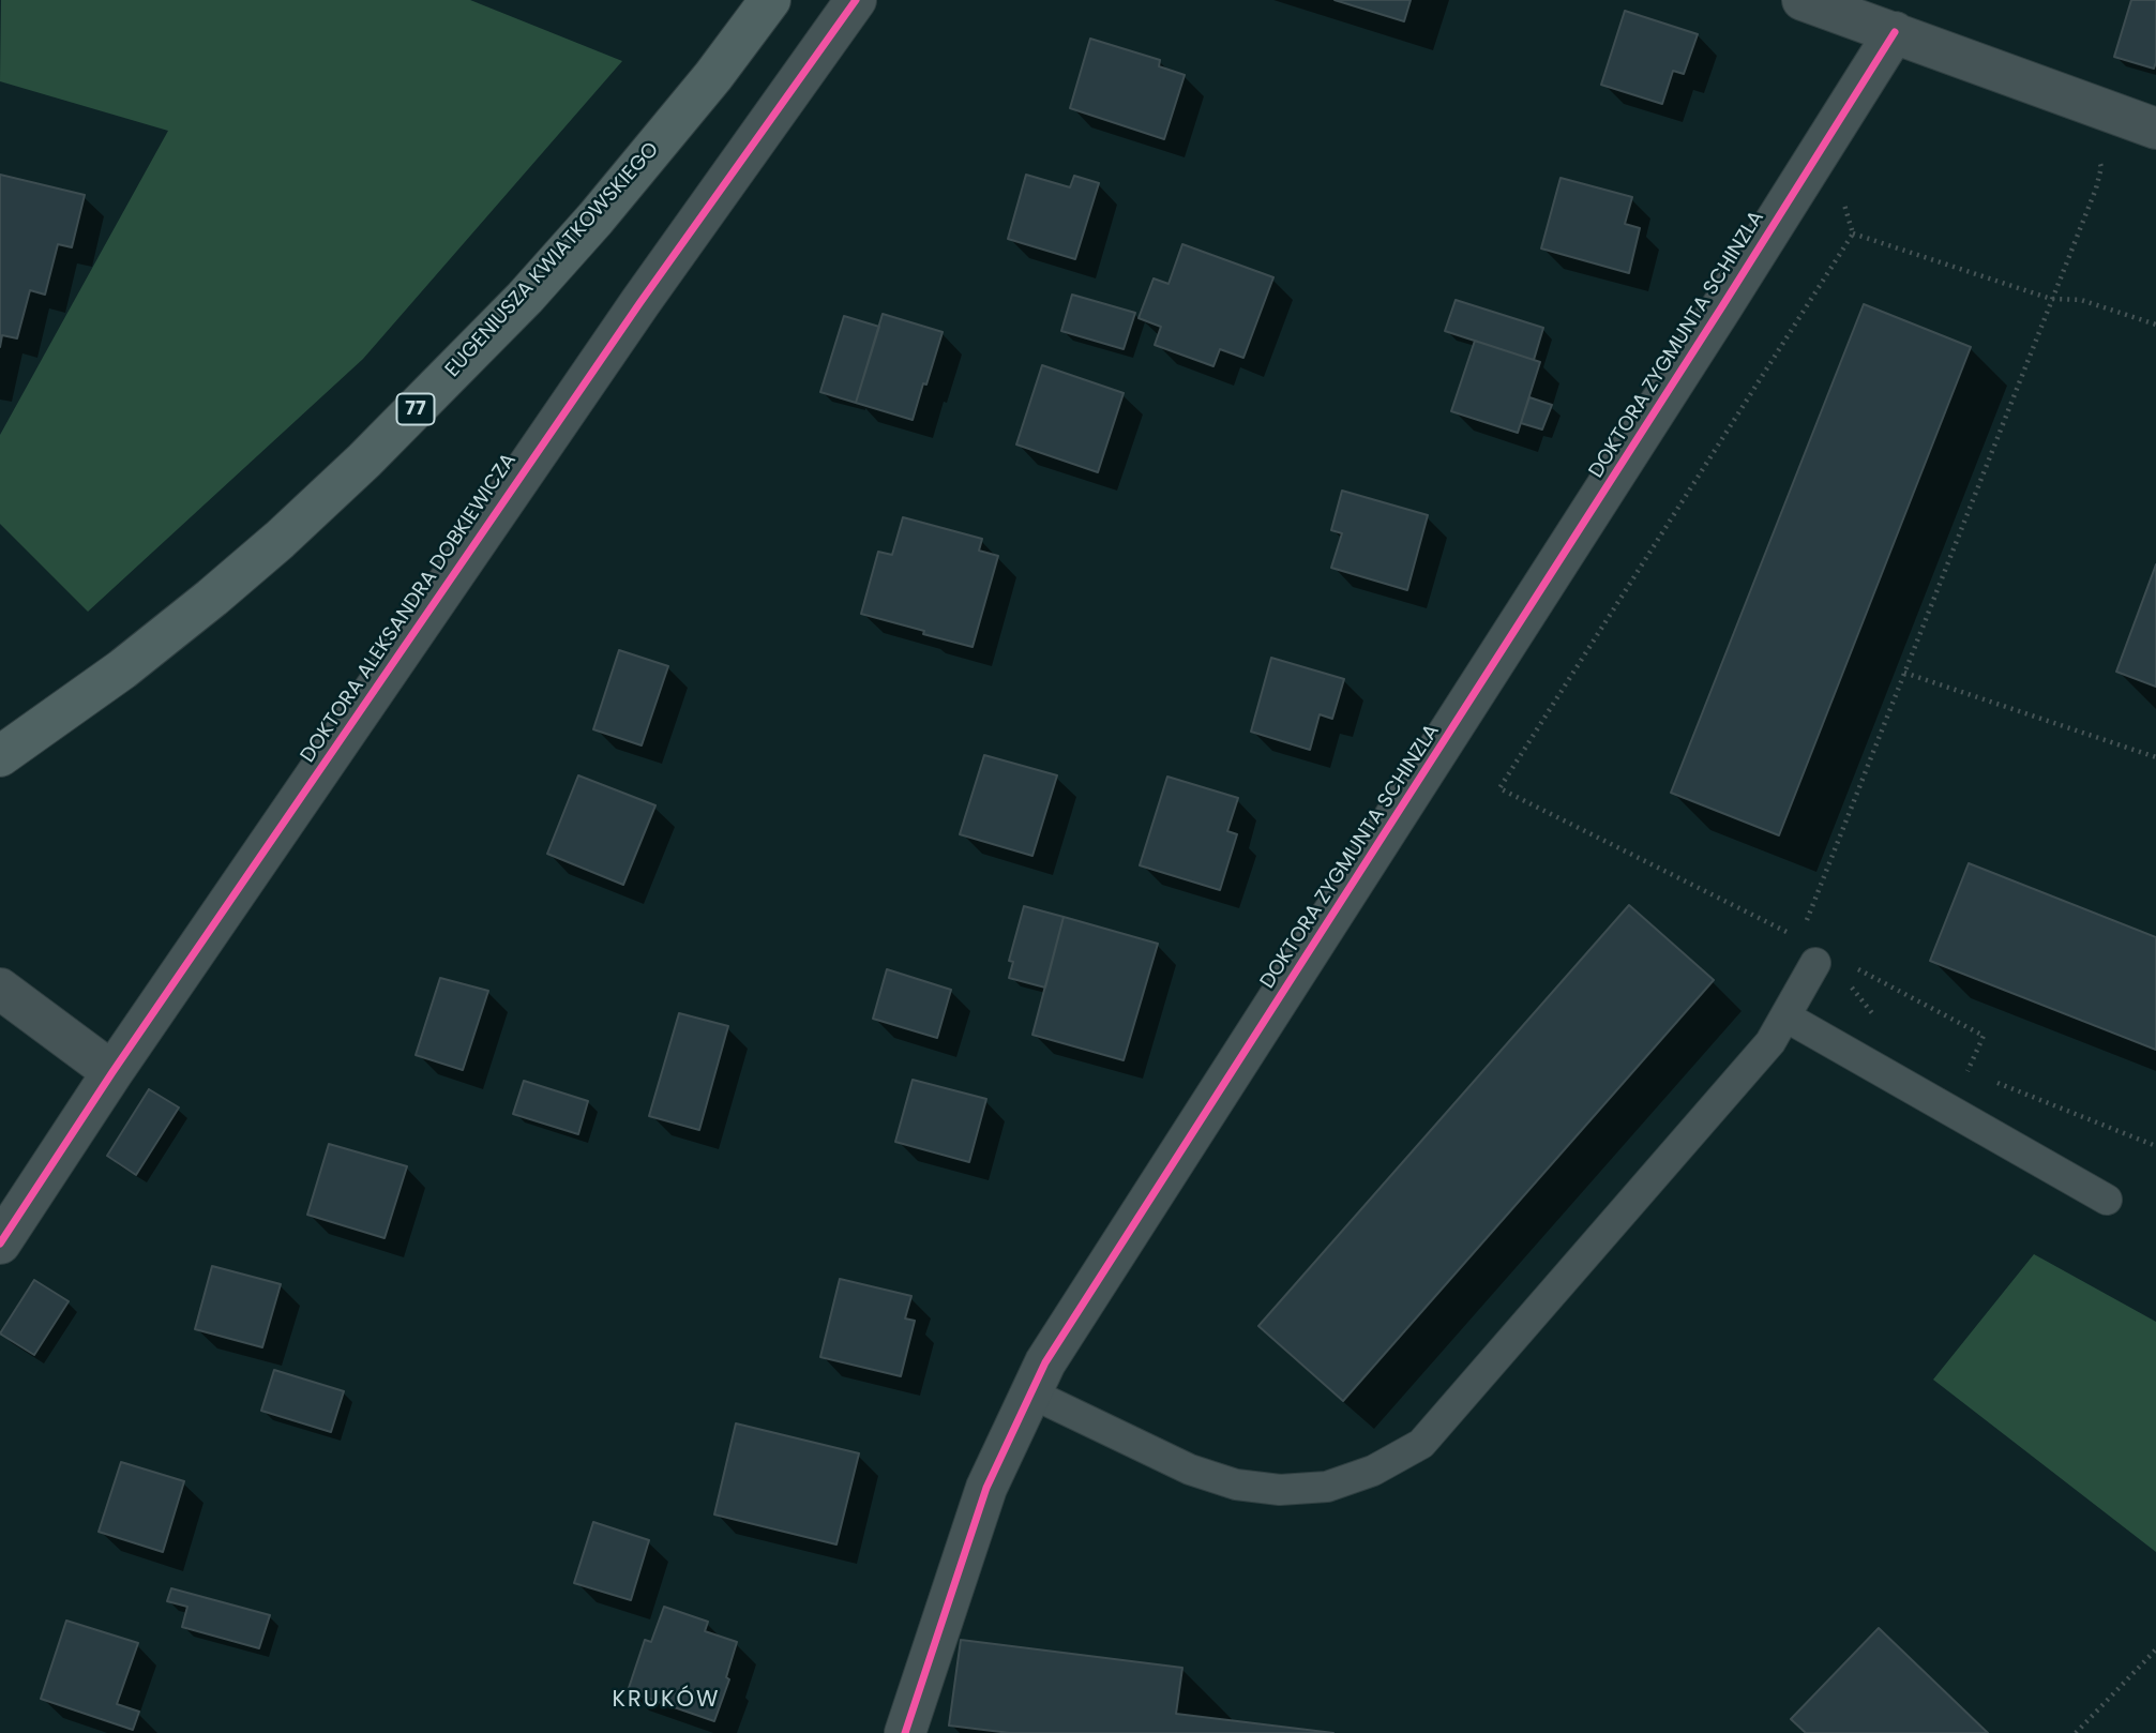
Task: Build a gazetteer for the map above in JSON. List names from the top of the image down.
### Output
{
  "streets": {
    "main road": ["EUGENIUSZA KWIATKOWSKIEGO", "77"],
    "street": ["DOKTORA ZYGMUNTA SCHINZLA", "DOKTORA ALEKSANDRA DOBKIEWICZA"]
  },
  "districts": ["KRUKÓW"]
}
